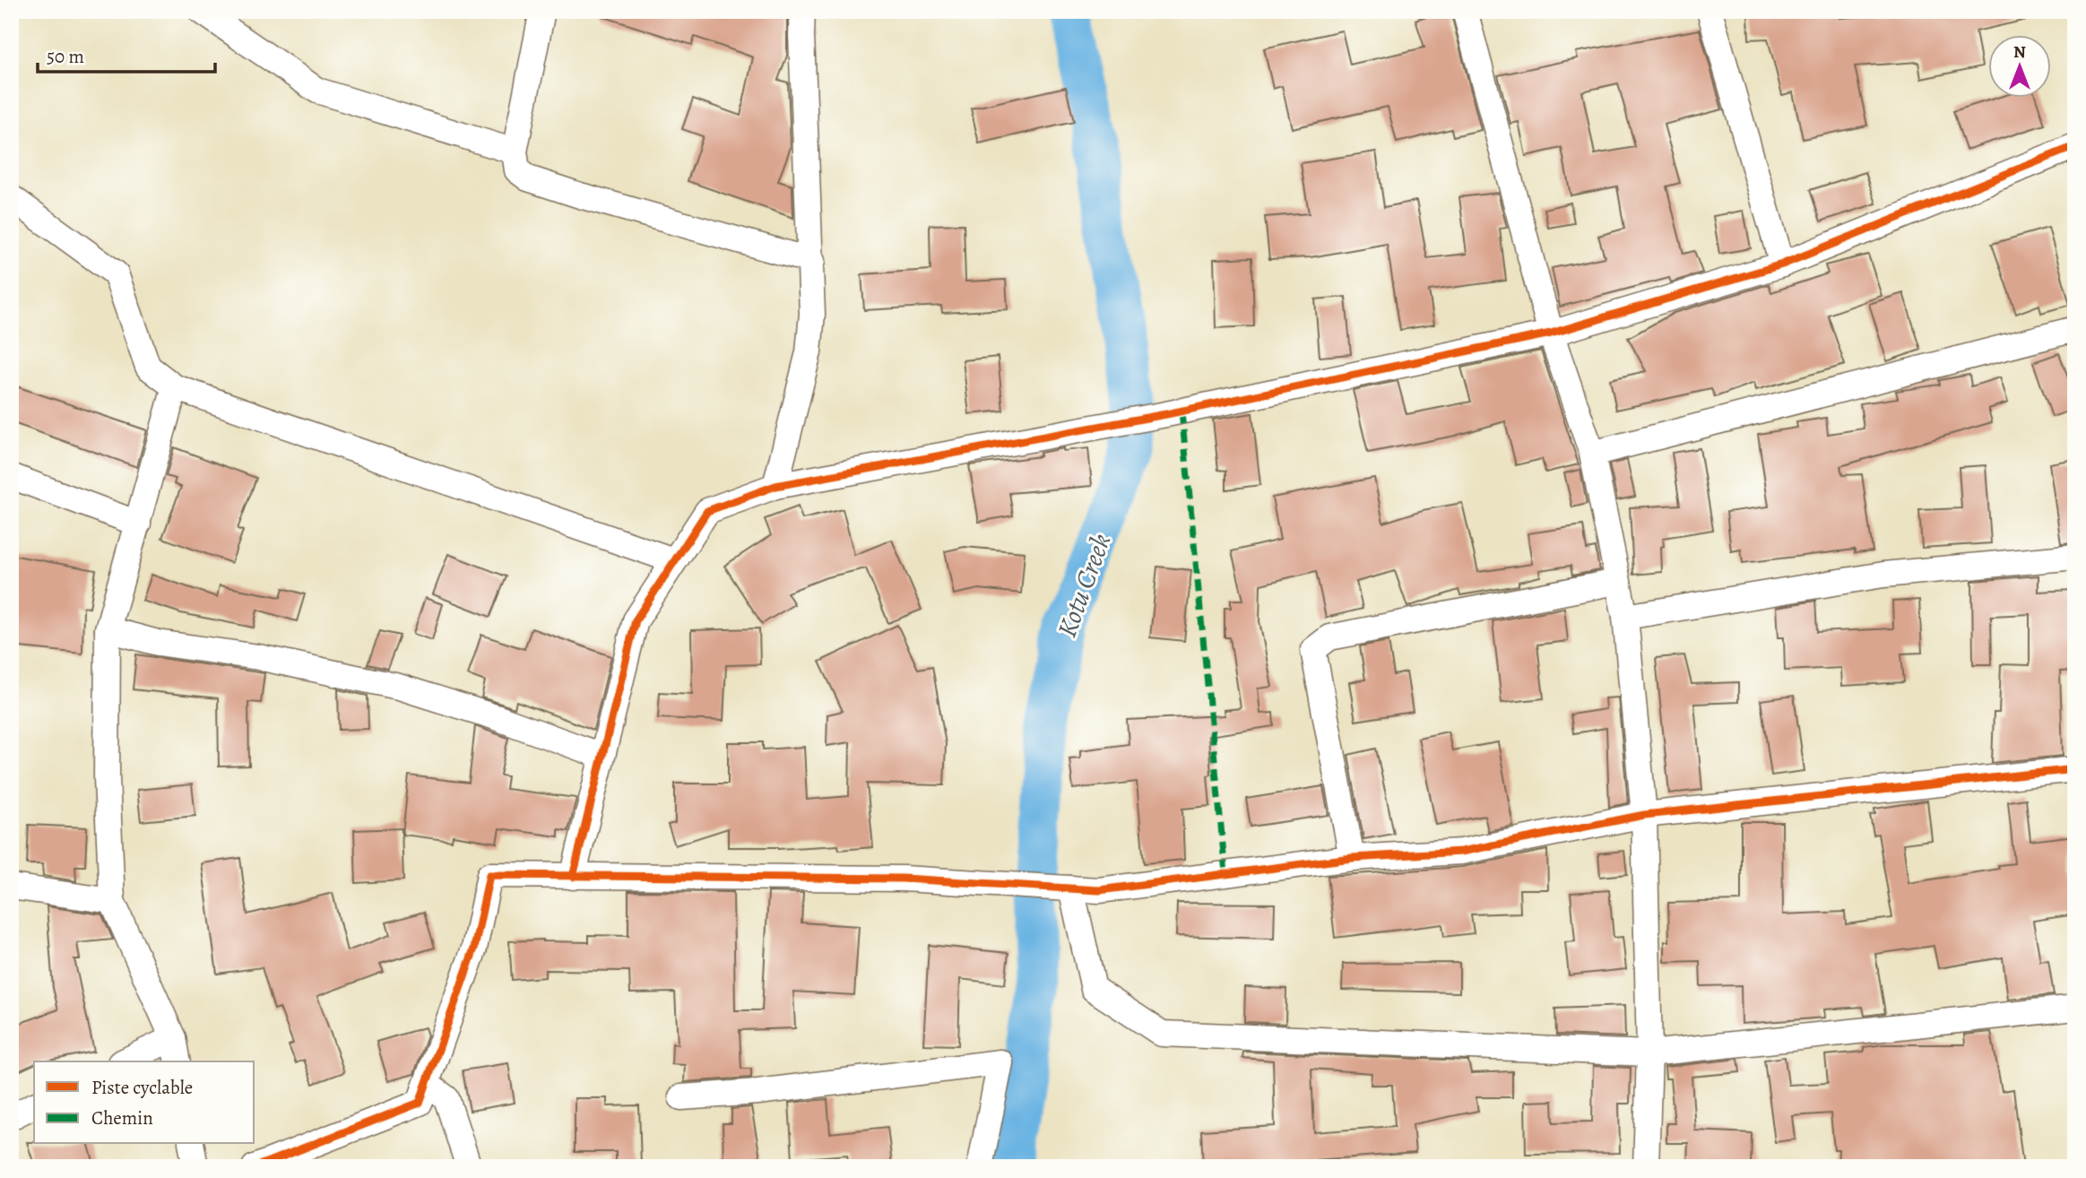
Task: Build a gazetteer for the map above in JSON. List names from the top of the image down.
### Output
{
  "water": ["Kotu Creek"],
  "legend": ["Piste cyclable", "Chemin"],
  "scale_bar": "50 m",
  "north": "top"
}
